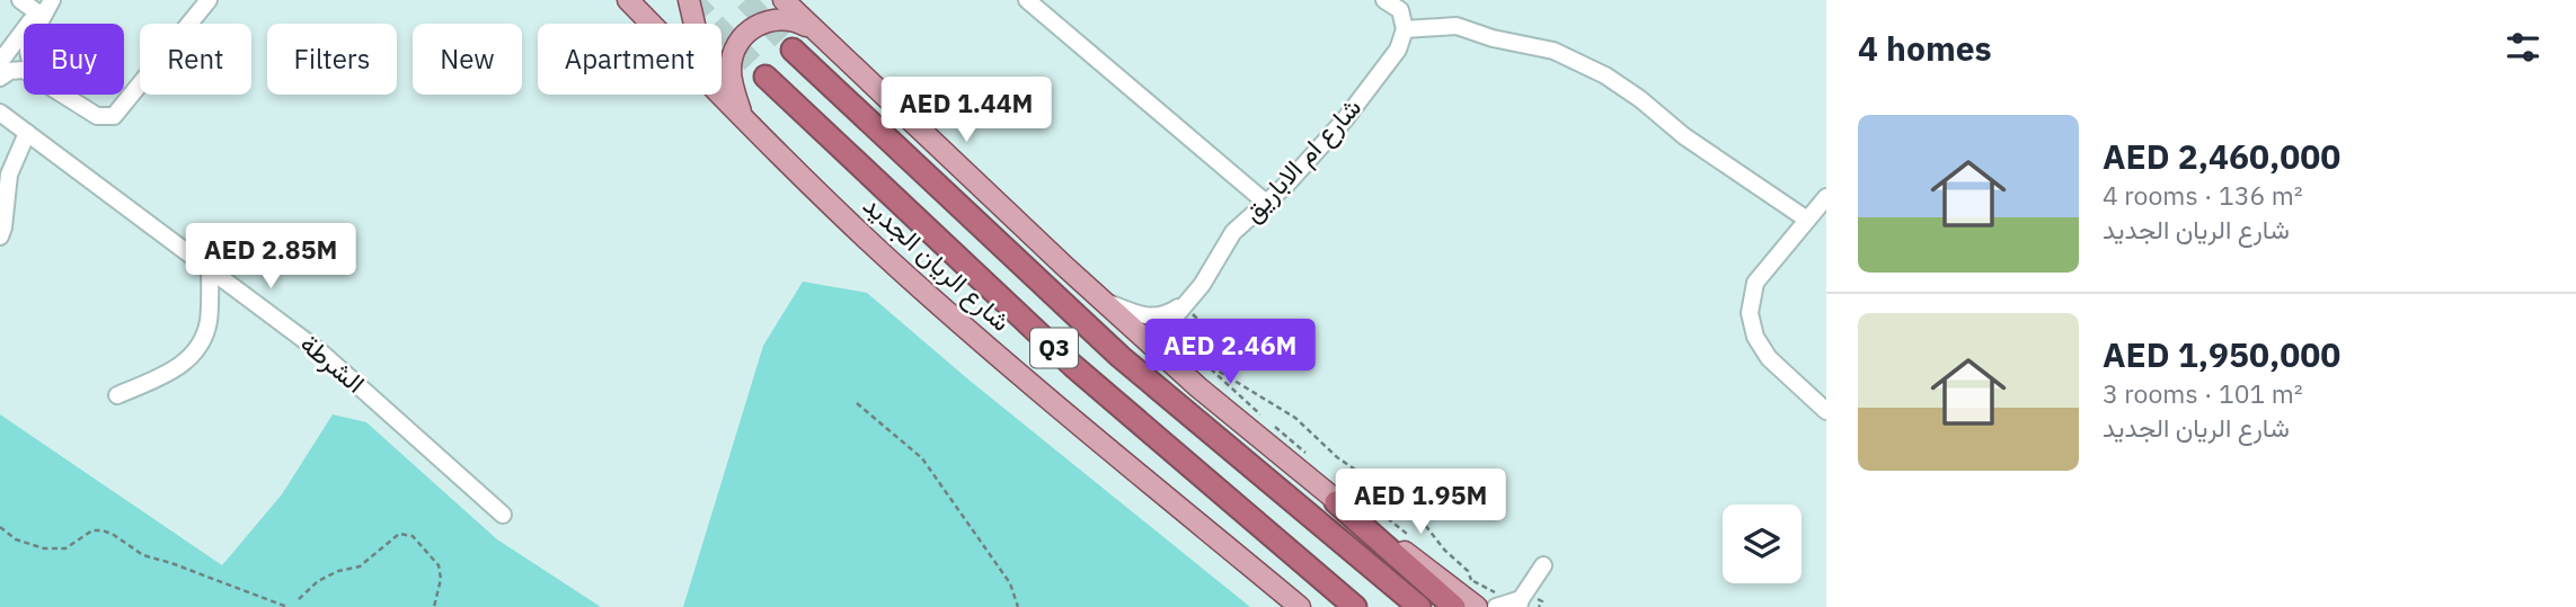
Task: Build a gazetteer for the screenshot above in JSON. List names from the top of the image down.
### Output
{
  "streets": {
    "highway": ["شارع الريان الجديد", "Q3"],
    "street": ["شارع ام الاباريق", "الشرطة"]
  },
  "page": {
    "heading": "4 homes",
    "chip": [
      "Buy",
      "Rent",
      "Filters",
      "New",
      "Apartment"
    ],
    "price": [
      "AED 1.44M",
      "AED 2.85M",
      "AED 2.46M",
      "AED 1.95M"
    ],
    "list": [
      {
        "name": "AED 2,460,000",
        "note": "4 rooms · 136 m² · شارع الريان الجديد"
      },
      {
        "name": "AED 1,950,000",
        "note": "3 rooms · 101 m² · شارع الريان الجديد"
      }
    ]
  }
}
